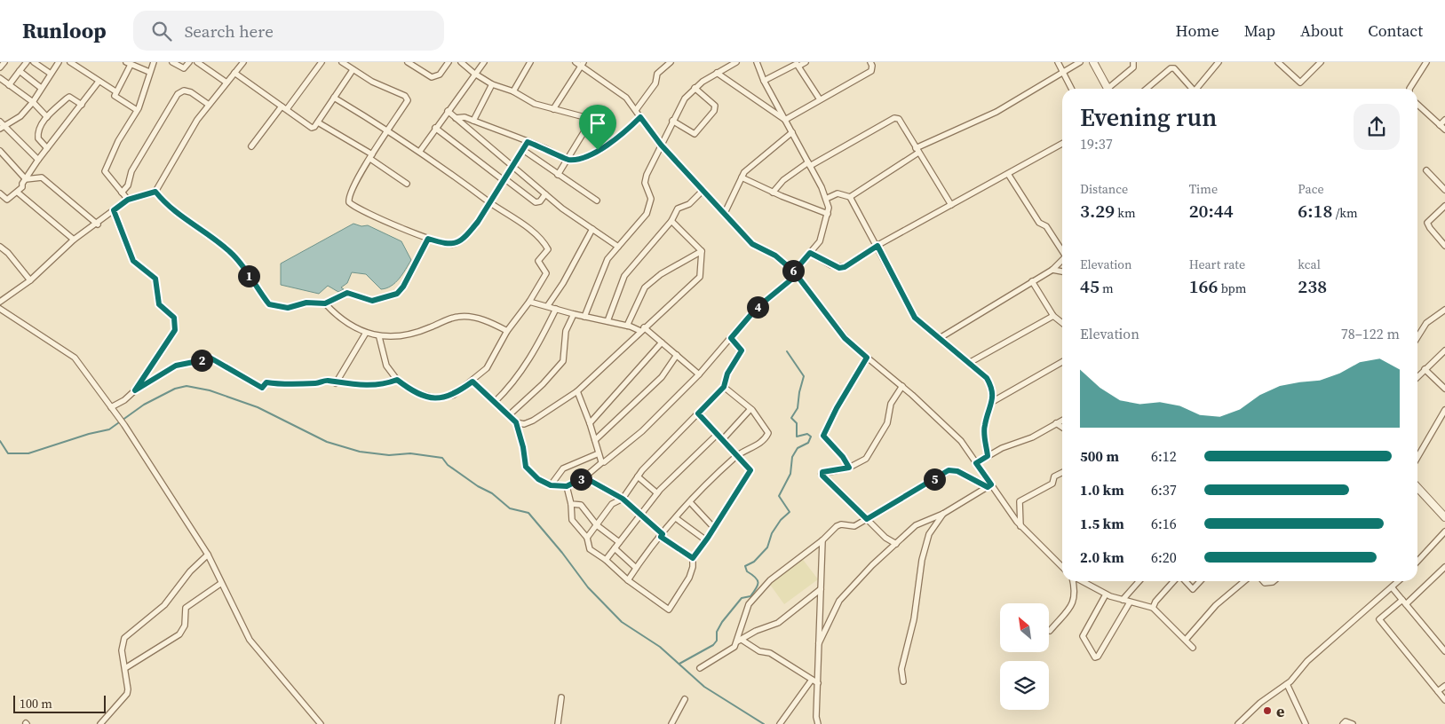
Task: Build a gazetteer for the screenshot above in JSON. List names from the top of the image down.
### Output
{
  "places": ["e"],
  "scale_bar": "100 m",
  "north": "top left",
  "page": {
    "header": "Runloop",
    "search": "Search here",
    "nav": [
      "Home",
      "Map",
      "About",
      "Contact"
    ],
    "heading": ["Evening run", "19:37"],
    "stats": [
      ["Distance", "3.29 km"],
      ["Time", "20:44"],
      ["Pace", "6:18 /km"],
      ["Elevation", "45 m"],
      ["Heart rate", "166 bpm"],
      ["kcal", "238"]
    ],
    "pins": [
      "6",
      "1",
      "4",
      "2",
      "3",
      "5"
    ],
    "chart": ["Elevation", "78–122 m"],
    "list": [
      {
        "name": "500 m",
        "note": "6:12"
      },
      {
        "name": "1.0 km",
        "note": "6:37"
      },
      {
        "name": "1.5 km",
        "note": "6:16"
      },
      {
        "name": "2.0 km",
        "note": "6:20"
      }
    ],
    "scale": "100 m"
  }
}
